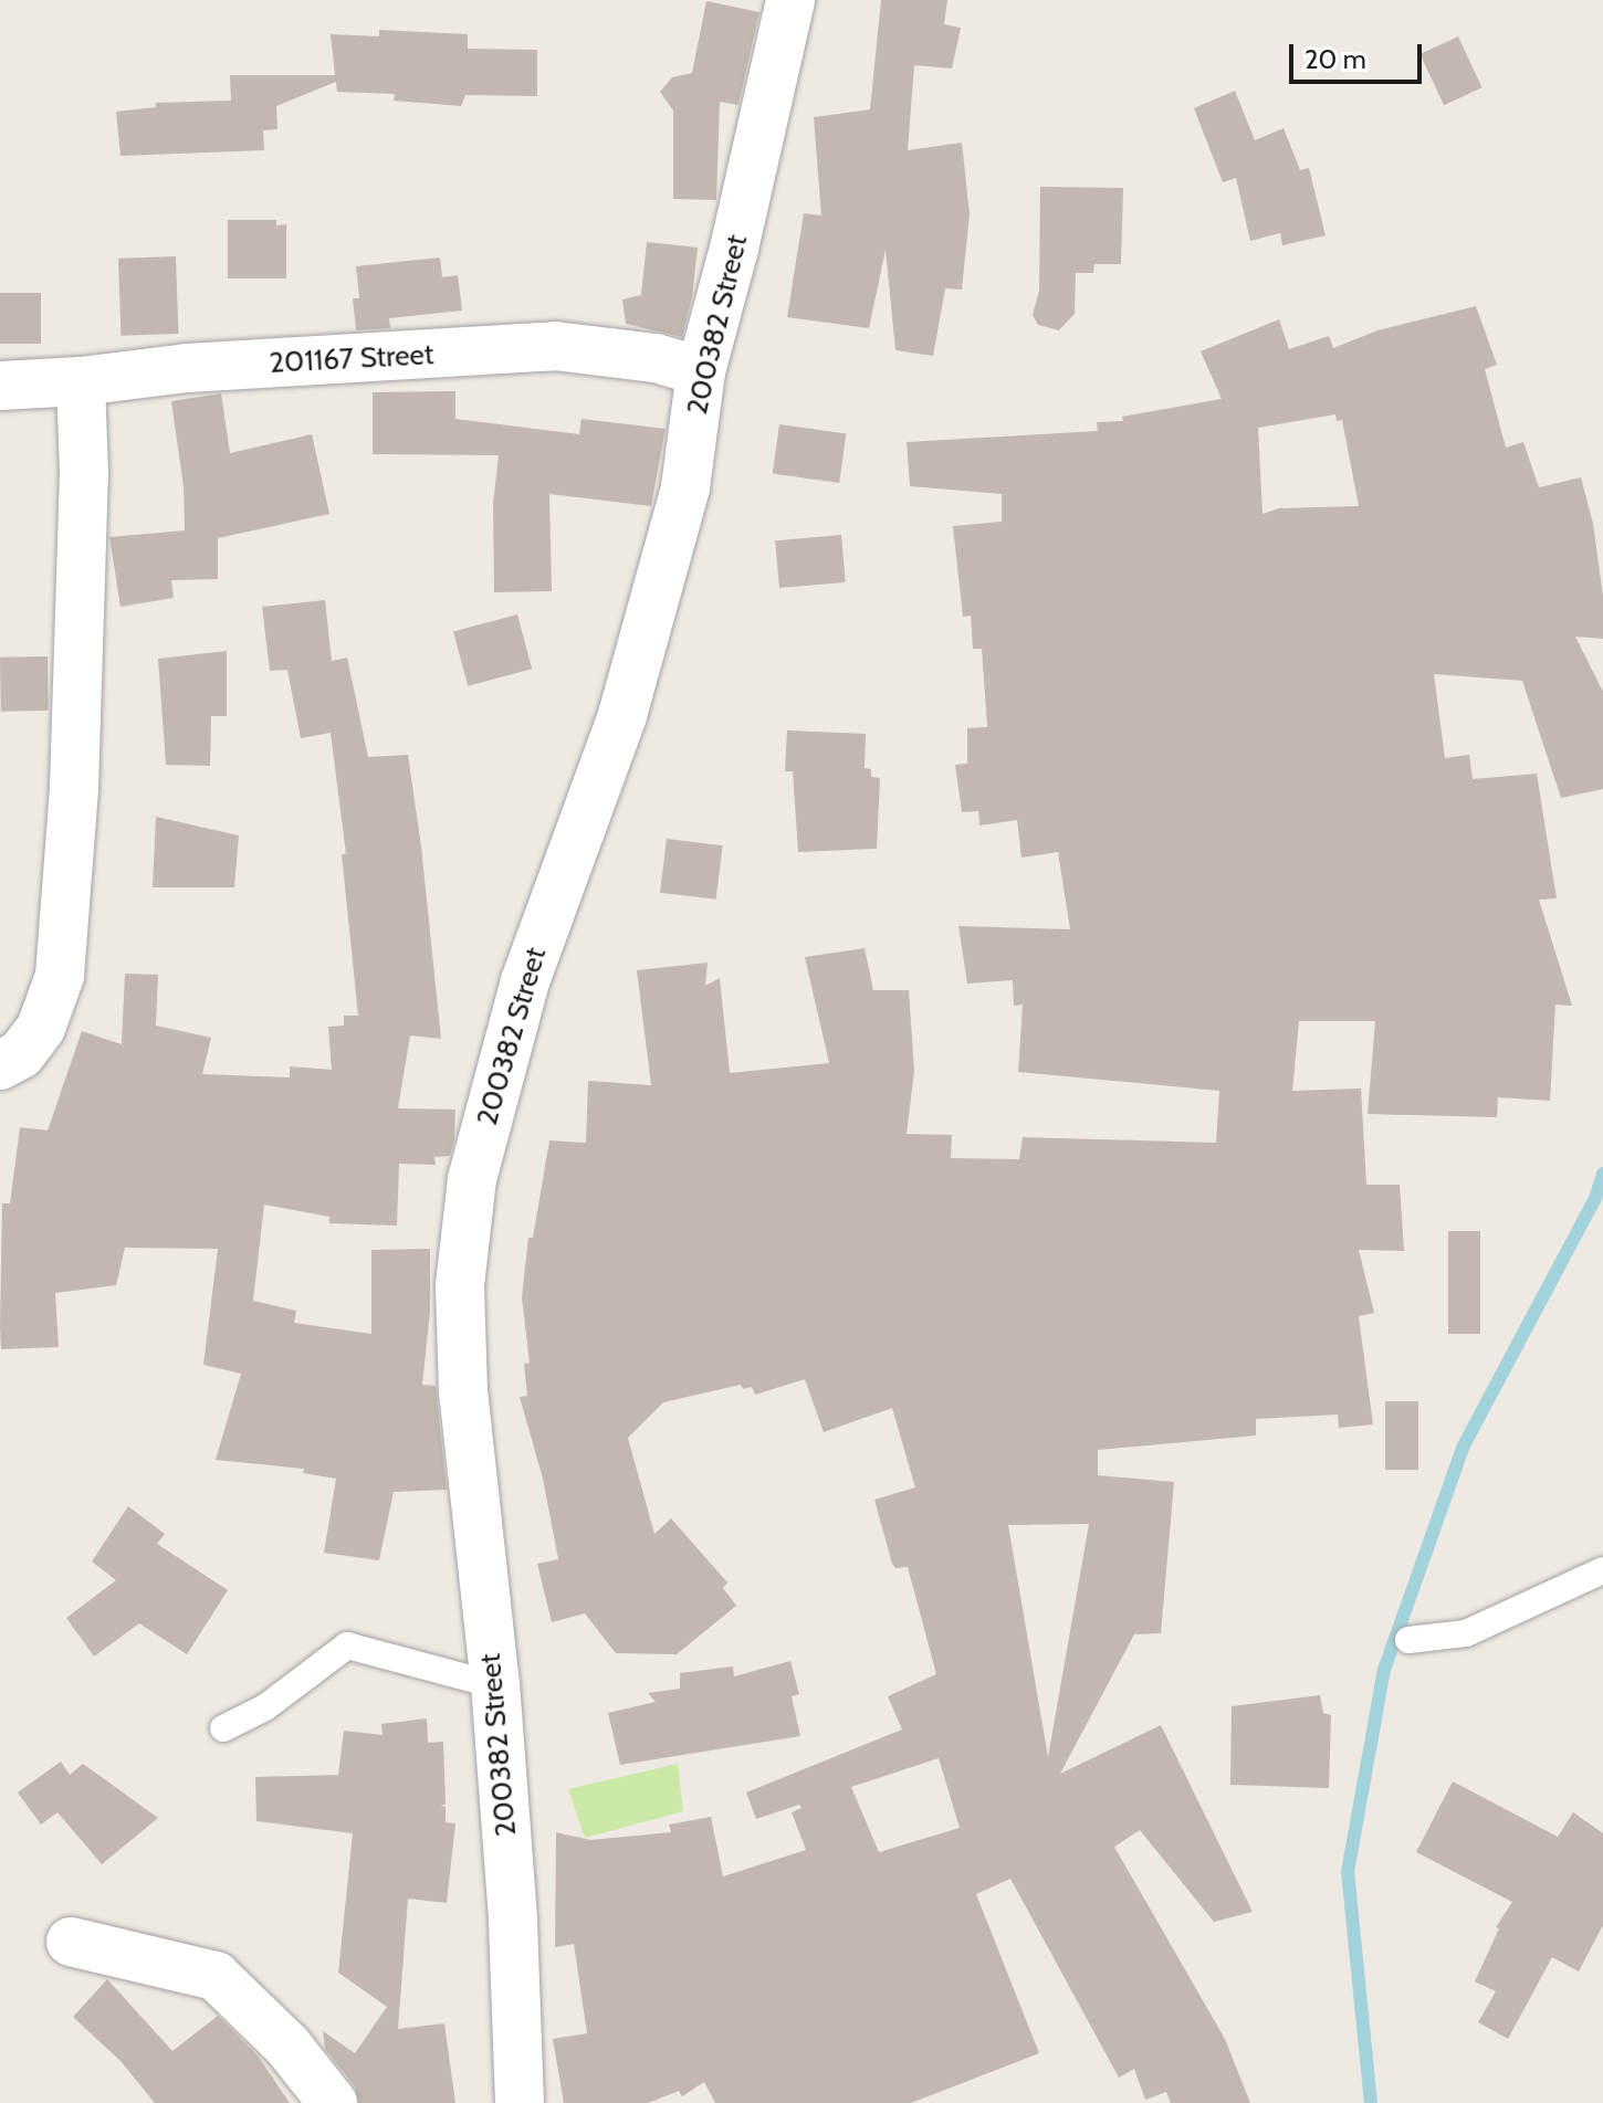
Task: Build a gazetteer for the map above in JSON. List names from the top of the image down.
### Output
{
  "streets": {
    "street": ["200382 Street", "201167 Street"]
  },
  "crossings": [
    ["200382 Street", "201167 Street"]
  ],
  "scale_bar": "20 m"
}
